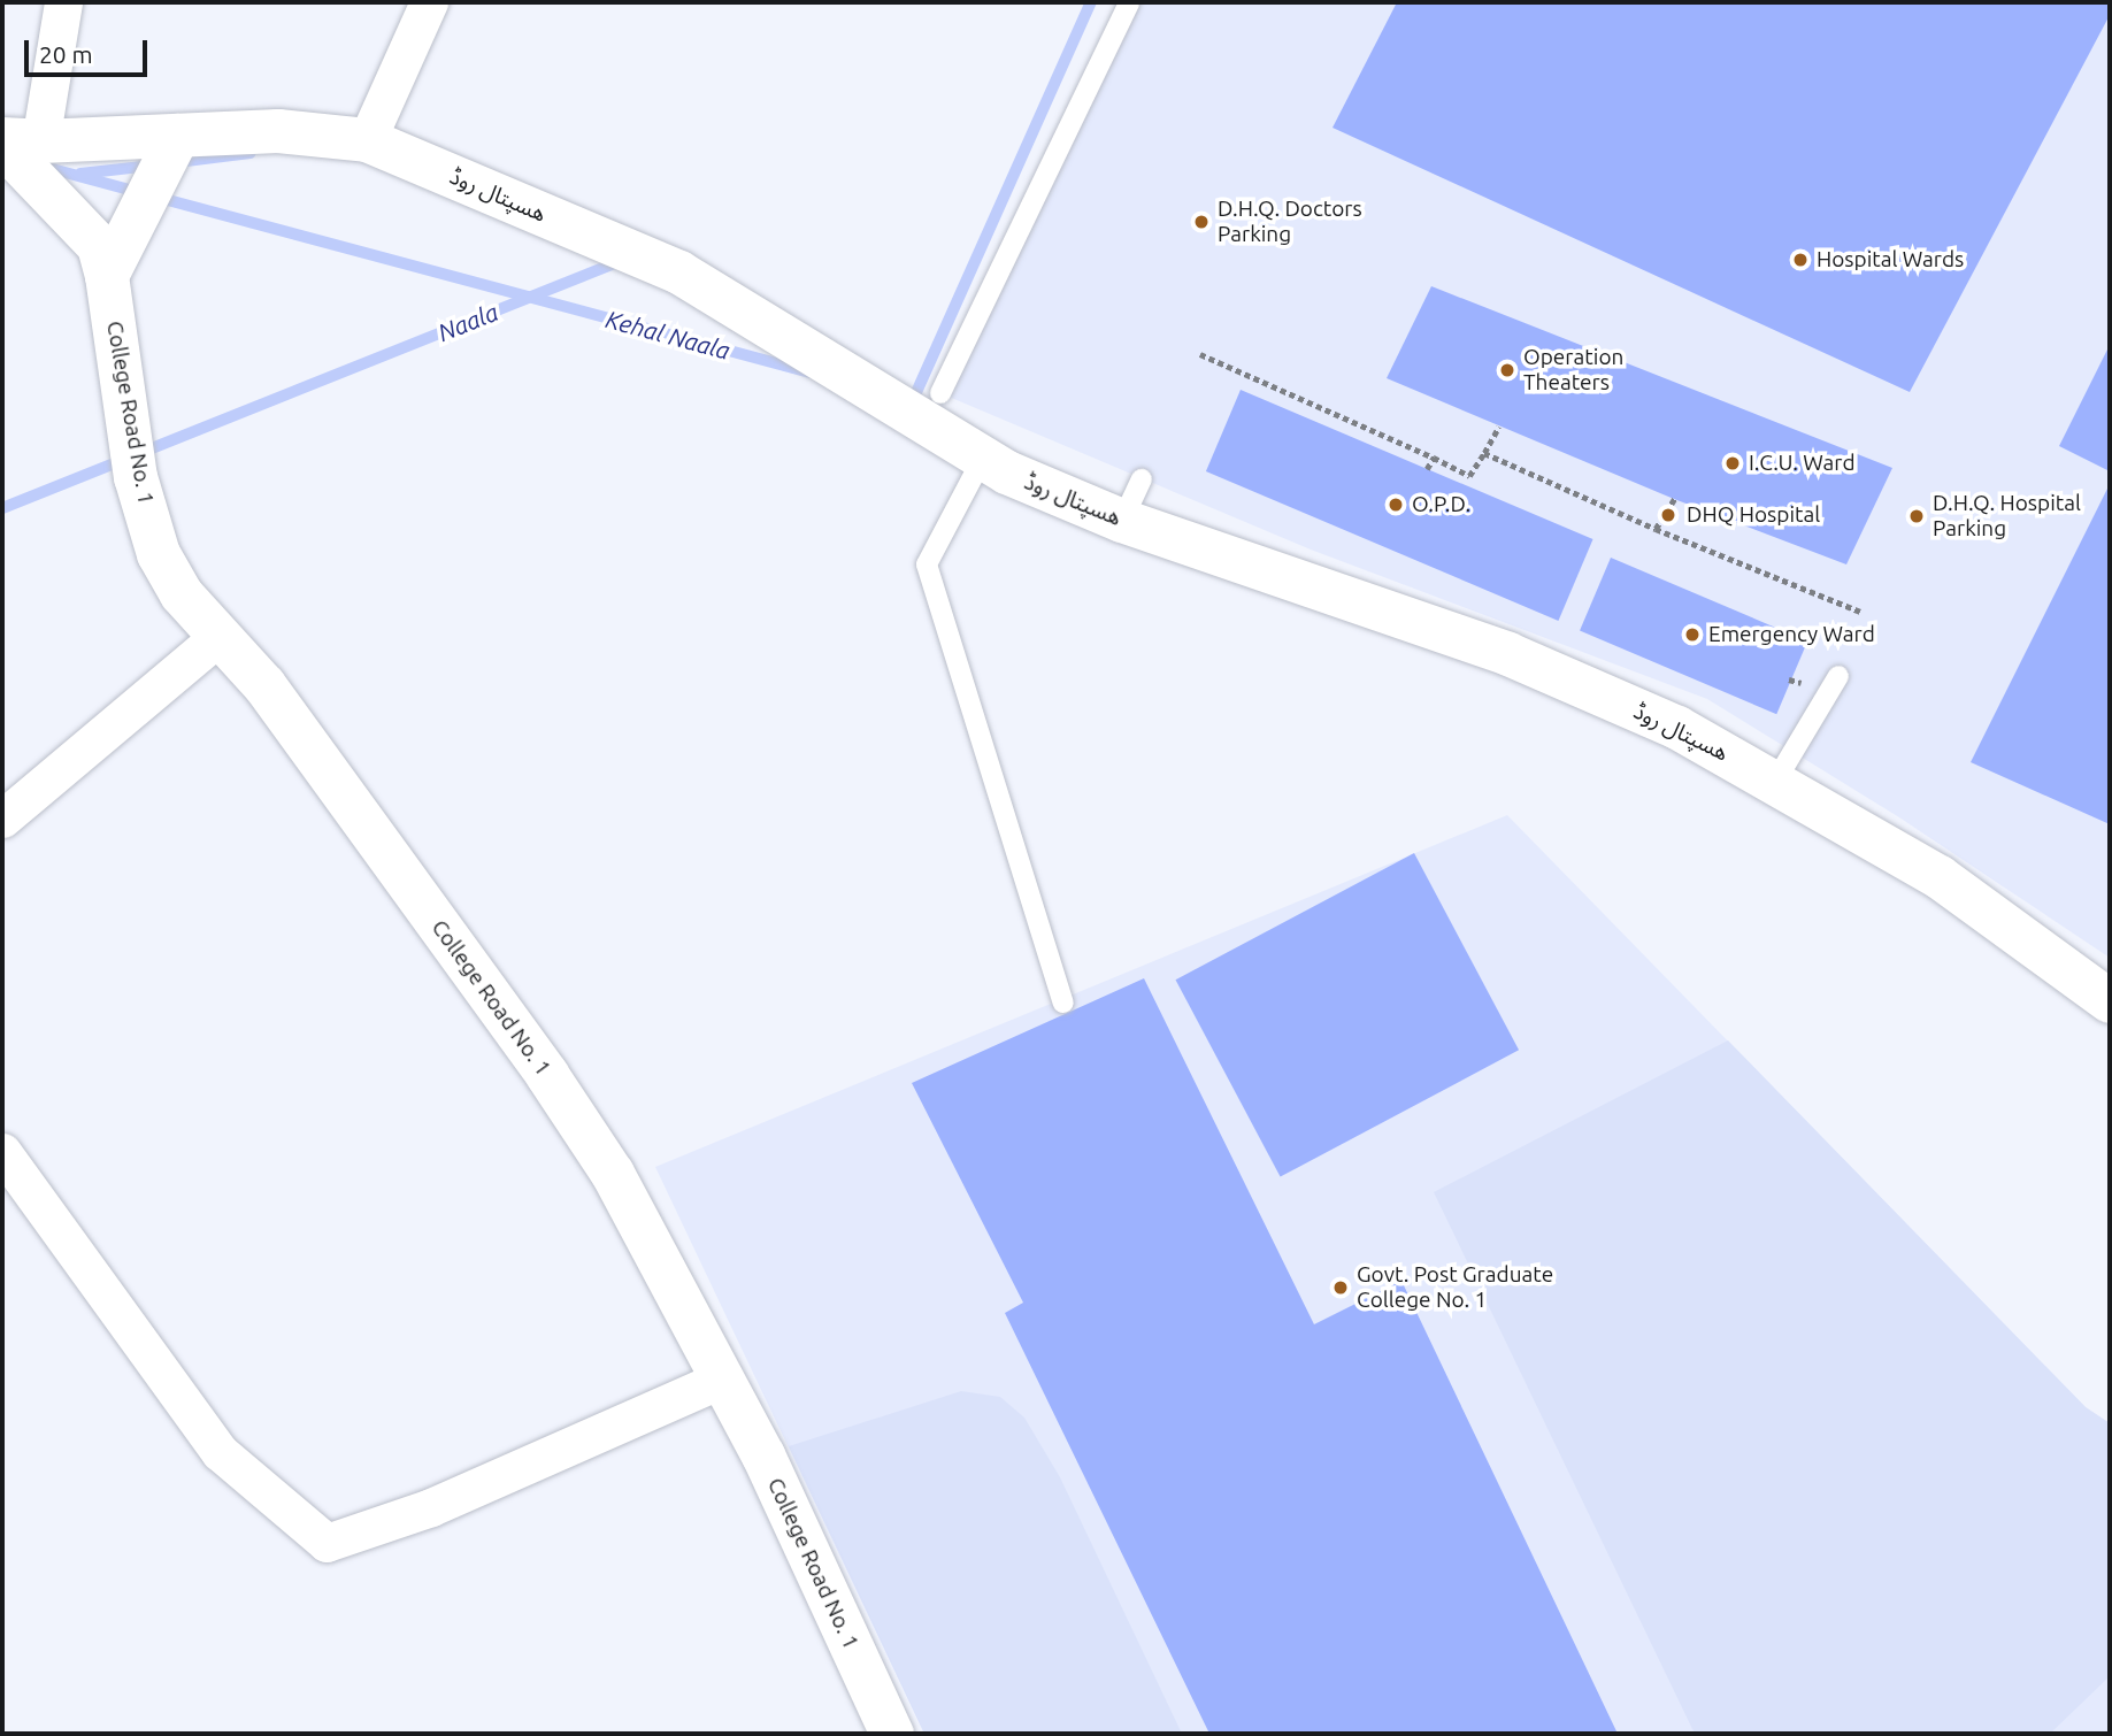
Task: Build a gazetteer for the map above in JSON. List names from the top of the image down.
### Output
{
  "streets": {
    "main road": ["ھسپتال روڈ", "College Road No. 1"]
  },
  "crossings": [
    ["ھسپتال روڈ", "College Road No. 1"]
  ],
  "water": ["Naala", "Kehal Naala"],
  "places": [
    "D.H.Q. Doctors Parking",
    "Hospital Wards",
    "Operation Theaters",
    "I.C.U. Ward",
    "O.P.D.",
    "DHQ Hospital",
    "D.H.Q. Hospital Parking",
    "Emergency Ward",
    "Govt. Post Graduate College No. 1"
  ],
  "scale_bar": "20 m"
}
